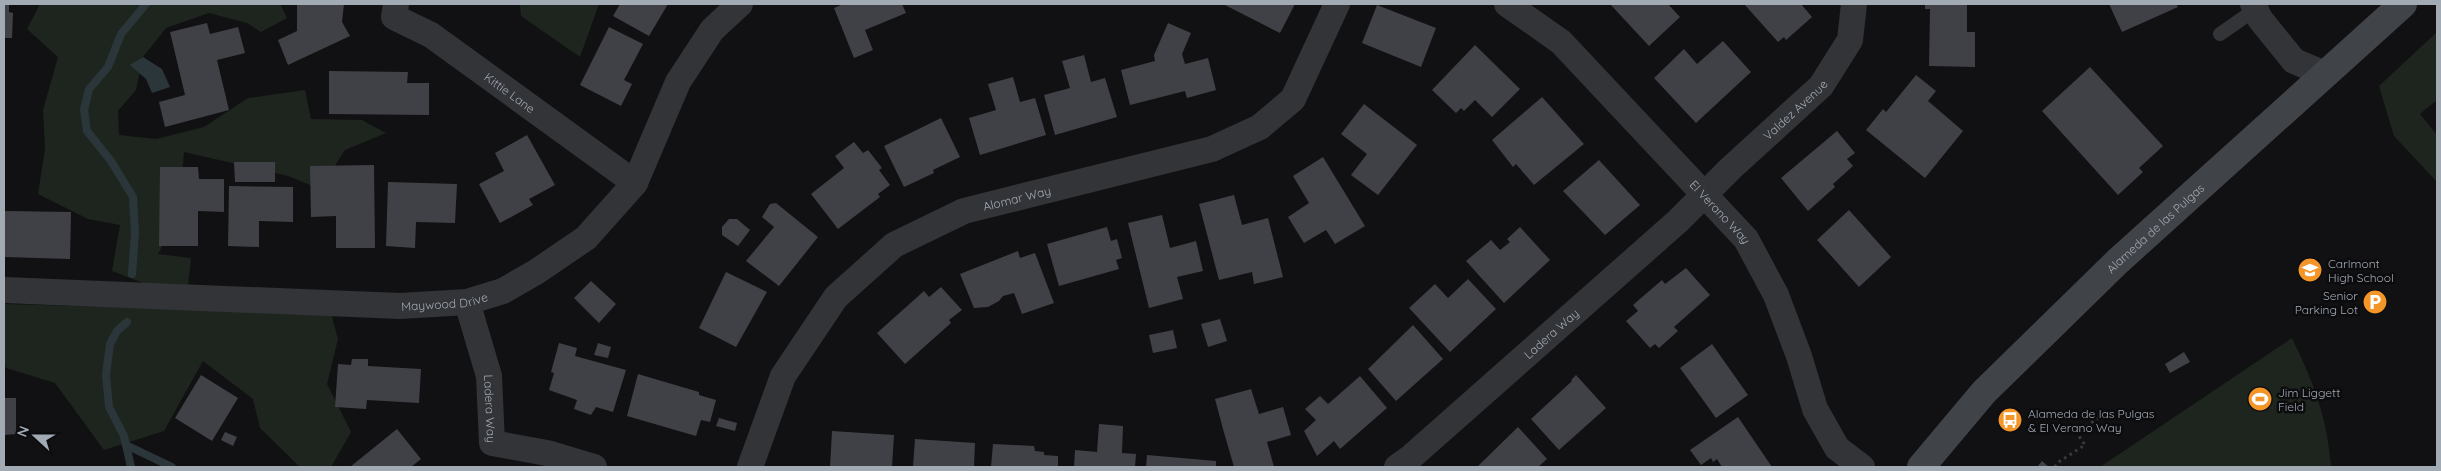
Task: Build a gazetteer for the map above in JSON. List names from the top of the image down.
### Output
{
  "streets": {
    "main road": ["Alameda de las Pulgas"],
    "street": [
      "Kittie Lane",
      "Valdez Avenue",
      "Alomar Way",
      "El Verano Way",
      "Maywood Drive",
      "Ladera Way"
    ]
  },
  "crossings": [
    ["Kittie Lane", "Maywood Drive"],
    ["Valdez Avenue", "El Verano Way"],
    ["Valdez Avenue", "Ladera Way"],
    ["El Verano Way", "Ladera Way"],
    ["Maywood Drive", "Ladera Way"]
  ],
  "places": {
    "school or university": ["Carlmont High School"],
    "parking": ["Senior Parking Lot"],
    "sports": ["Jim Liggett Field"],
    "bus stop": ["Alameda de las Pulgas & El Verano Way"]
  },
  "north": "left"
}
